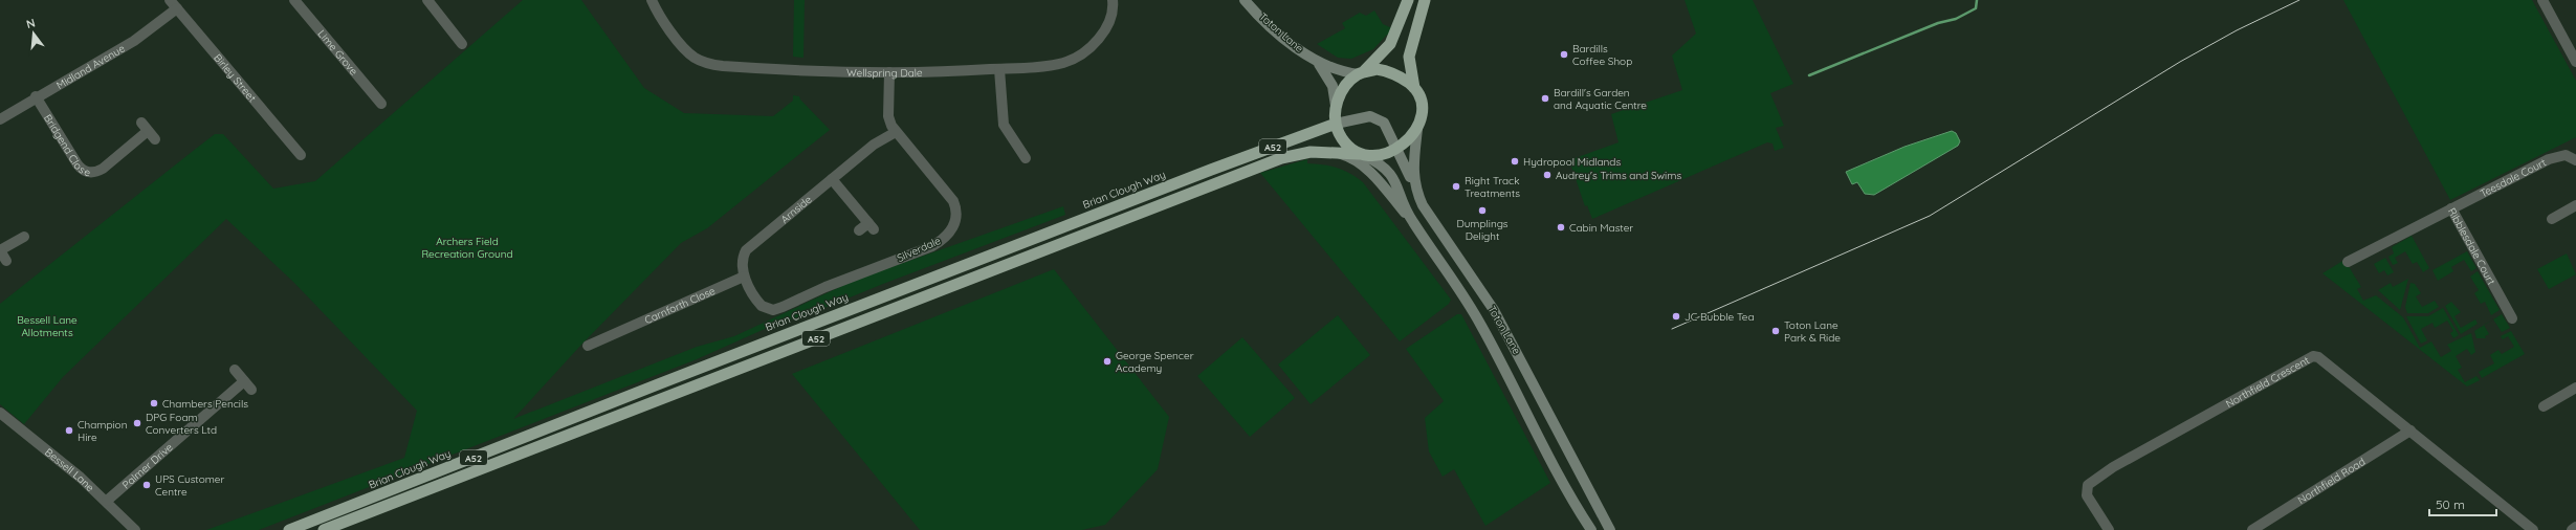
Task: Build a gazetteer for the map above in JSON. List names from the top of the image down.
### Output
{
  "streets": {
    "highway": ["A52", "Brian Clough Way"],
    "main road": ["Toton Lane"],
    "street": [
      "Lime Grove",
      "Midland Avenue",
      "Wellspring Dale",
      "Birley Street",
      "Bridgend Close",
      "Teesdale Court",
      "Arnside",
      "Silverdale",
      "Ribblesdale Court",
      "Carnforth Close",
      "Northfield Crescent",
      "Palmer Drive",
      "Bessell Lane",
      "Northfield Road"
    ]
  },
  "crossings": [
    ["Toton Lane", "A52"],
    ["Midland Avenue", "Birley Street"],
    ["Midland Avenue", "Bridgend Close"],
    ["Wellspring Dale", "Silverdale"],
    ["Teesdale Court", "Ribblesdale Court"],
    ["Arnside", "Silverdale"],
    ["Arnside", "Carnforth Close"],
    ["Northfield Crescent", "Northfield Road"],
    ["Palmer Drive", "Bessell Lane"]
  ],
  "parks": ["Archers Field Recreation Ground", "Bessell Lane Allotments"],
  "places": [
    "Bardills Coffee Shop",
    "Bardill's Garden and Aquatic Centre",
    "Hydropool Midlands",
    "Audrey's Trims and Swims",
    "Right Track Treatments",
    "Dumplings Delight",
    "Cabin Master",
    "JC Bubble Tea",
    "Toton Lane Park & Ride",
    "George Spencer Academy",
    "Chambers Pencils",
    "DPG Foam Converters Ltd",
    "Champion Hire",
    "UPS Customer Centre"
  ],
  "scale_bar": "50 m",
  "north": "top"
}
